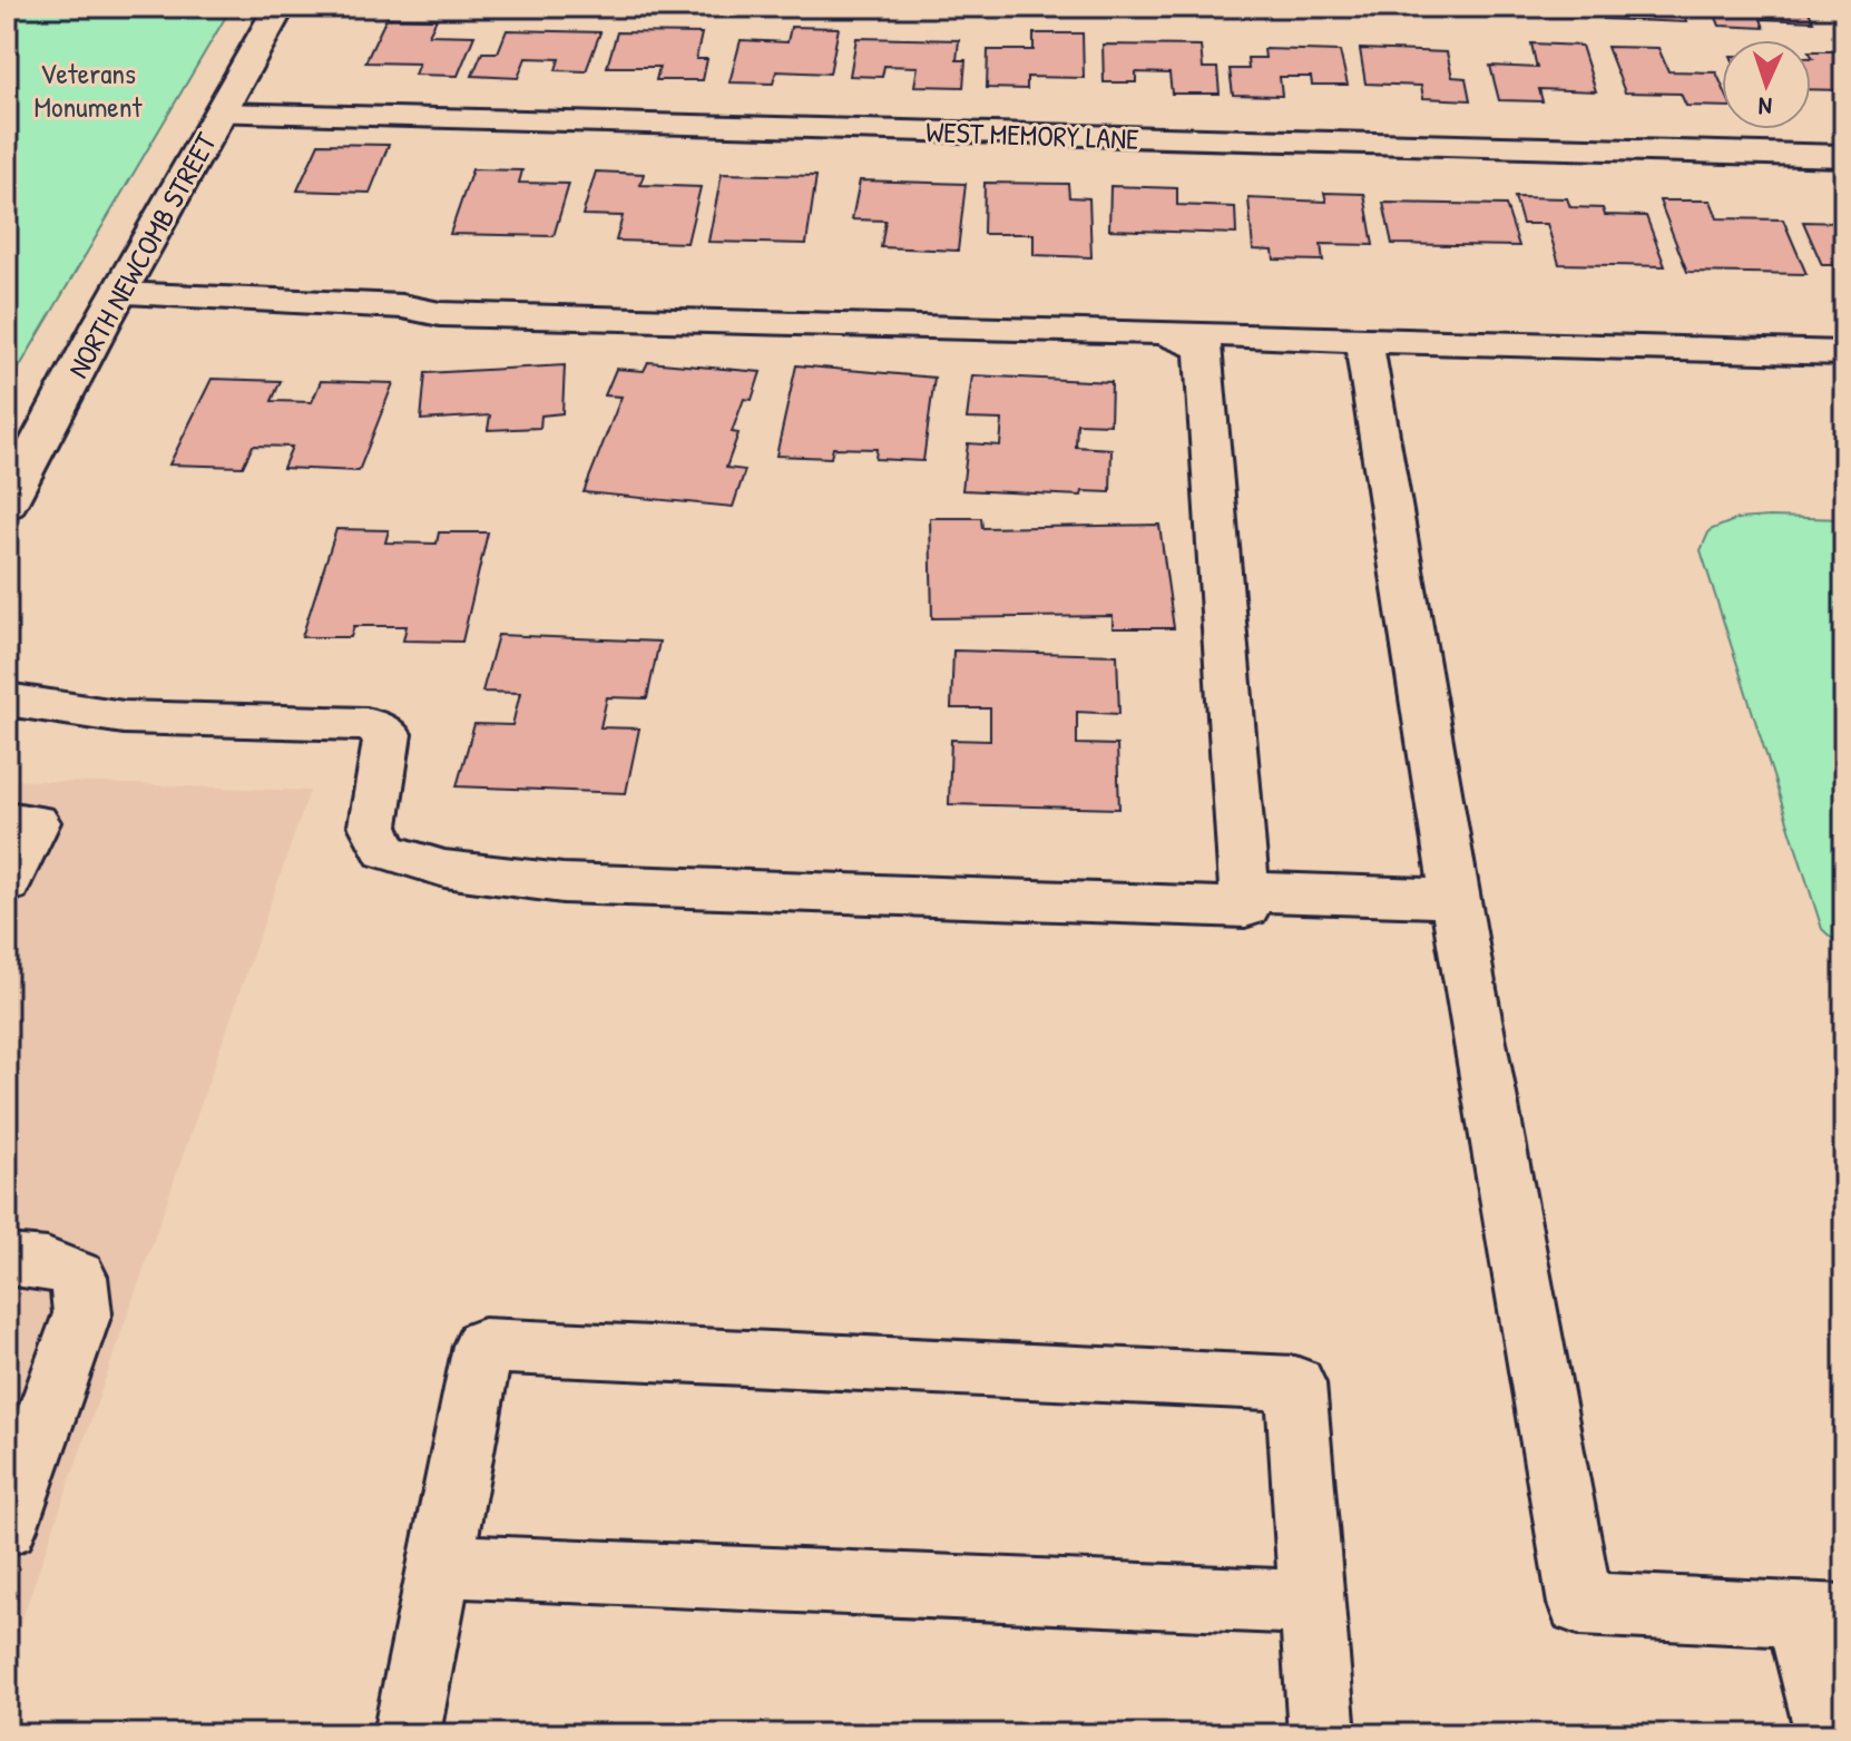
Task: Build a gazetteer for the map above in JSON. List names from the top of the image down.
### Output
{
  "streets": {
    "street": ["WEST MEMORY LANE", "NORTH NEWCOMB STREET"]
  },
  "crossings": [
    ["WEST MEMORY LANE", "NORTH NEWCOMB STREET"]
  ],
  "parks": ["Veterans Monument"],
  "north": "bottom"
}
